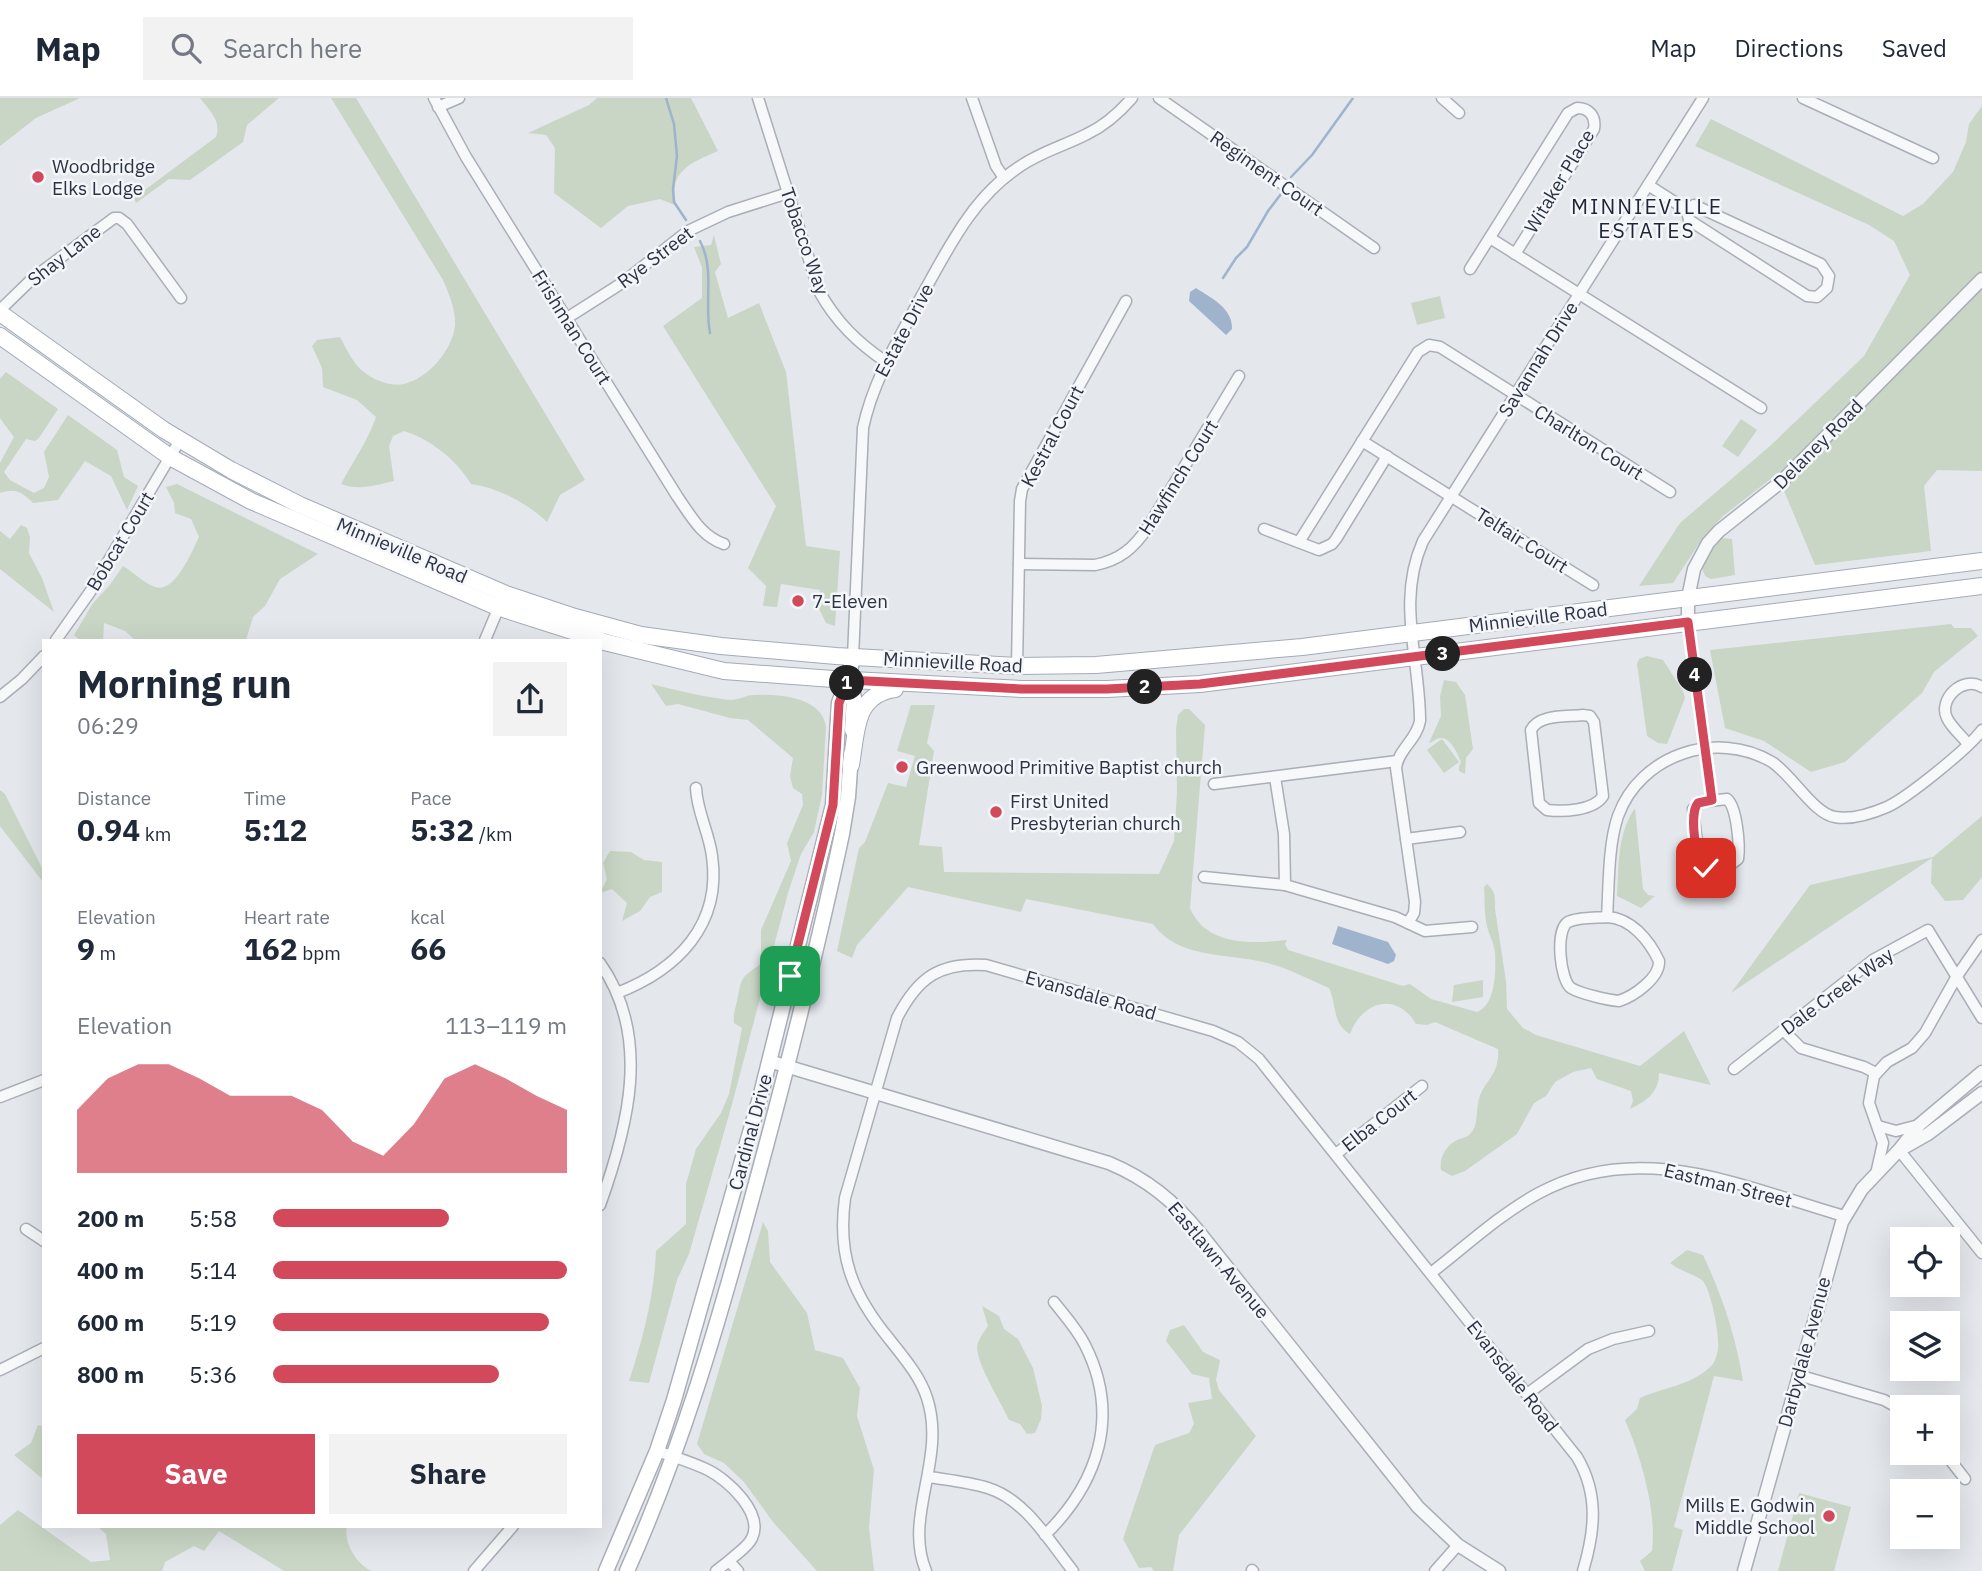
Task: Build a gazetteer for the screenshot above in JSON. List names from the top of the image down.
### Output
{
  "streets": {
    "main road": ["Minnieville Road", "Cardinal Drive"],
    "street": [
      "Regiment Court",
      "Witaker Place",
      "Tobacco Way",
      "Shay Lane",
      "Rye Street",
      "Frishman Court",
      "Estate Drive",
      "Savannah Drive",
      "Kestral Court",
      "Charlton Court",
      "Delaney Road",
      "Hawfinch Court",
      "Telfair Court",
      "Bobcat Court",
      "Dale Creek Way",
      "Evansdale Road",
      "Elba Court",
      "Eastman Street",
      "Eastlawn Avenue",
      "Darbydale Avenue"
    ]
  },
  "crossings": [
    ["Witaker Place", "Savannah Drive"],
    ["Tobacco Way", "Rye Street"],
    ["Tobacco Way", "Estate Drive"],
    ["Shay Lane", "Minnieville Road"],
    ["Rye Street", "Frishman Court"],
    ["Estate Drive", "Minnieville Road"],
    ["Estate Drive", "Cardinal Drive"],
    ["Savannah Drive", "Charlton Court"],
    ["Savannah Drive", "Telfair Court"],
    ["Savannah Drive", "Minnieville Road"],
    ["Kestral Court", "Hawfinch Court"],
    ["Kestral Court", "Minnieville Road"],
    ["Delaney Road", "Minnieville Road"],
    ["Bobcat Court", "Minnieville Road"],
    ["Minnieville Road", "Cardinal Drive"],
    ["Evansdale Road", "Elba Court"],
    ["Evansdale Road", "Eastman Street"],
    ["Evansdale Road", "Eastlawn Avenue"],
    ["Cardinal Drive", "Eastlawn Avenue"],
    ["Eastman Street", "Darbydale Avenue"]
  ],
  "districts": ["MINNIEVILLE ESTATES"],
  "places": [
    "Woodbridge Elks Lodge",
    "7-Eleven",
    "Greenwood Primitive Baptist church",
    "First United Presbyterian church",
    "Mills E. Godwin Middle School"
  ],
  "page": {
    "header": "Map",
    "search": "Search here",
    "nav": ["Map", "Directions", "Saved"],
    "pins": [
      "3",
      "4",
      "1",
      "2"
    ],
    "heading": ["Morning run", "06:29"],
    "stats": [
      ["Distance", "0.94 km"],
      ["Time", "5:12"],
      ["Pace", "5:32 /km"],
      ["Elevation", "9 m"],
      ["Heart rate", "162 bpm"],
      ["kcal", "66"]
    ],
    "chart": ["Elevation", "113–119 m"],
    "list": [
      {
        "name": "200 m",
        "note": "5:58"
      },
      {
        "name": "400 m",
        "note": "5:14"
      },
      {
        "name": "600 m",
        "note": "5:19"
      },
      {
        "name": "800 m",
        "note": "5:36"
      }
    ],
    "map_buttons": ["+", "−"],
    "buttons": ["Save", "Share"]
  }
}
